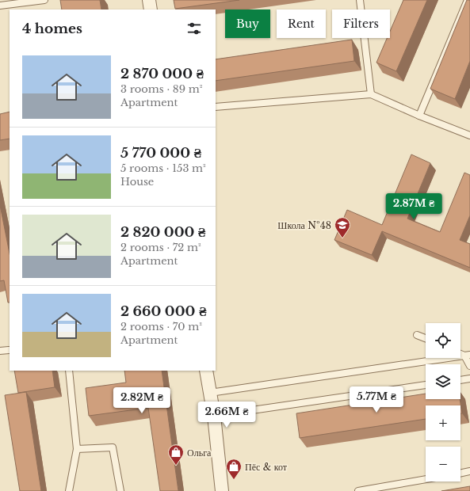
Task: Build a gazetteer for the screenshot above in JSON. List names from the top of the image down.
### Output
{
  "places": {
    "school or university": ["Школа №48"],
    "shop": ["Ольга", "Пёс & кот"]
  },
  "page": {
    "chip": ["Buy", "Rent", "Filters"],
    "heading": "4 homes",
    "list": [
      {
        "name": "2 870 000 ₴",
        "note": "3 rooms · 89 m² · Apartment"
      },
      {
        "name": "5 770 000 ₴",
        "note": "5 rooms · 153 m² · House"
      },
      {
        "name": "2 820 000 ₴",
        "note": "2 rooms · 72 m² · Apartment"
      },
      {
        "name": "2 660 000 ₴",
        "note": "2 rooms · 70 m² · Apartment"
      }
    ],
    "price": [
      "2.87M ₴",
      "5.77M ₴",
      "2.82M ₴",
      "2.66M ₴"
    ],
    "map_buttons": ["+", "−"]
  }
}
